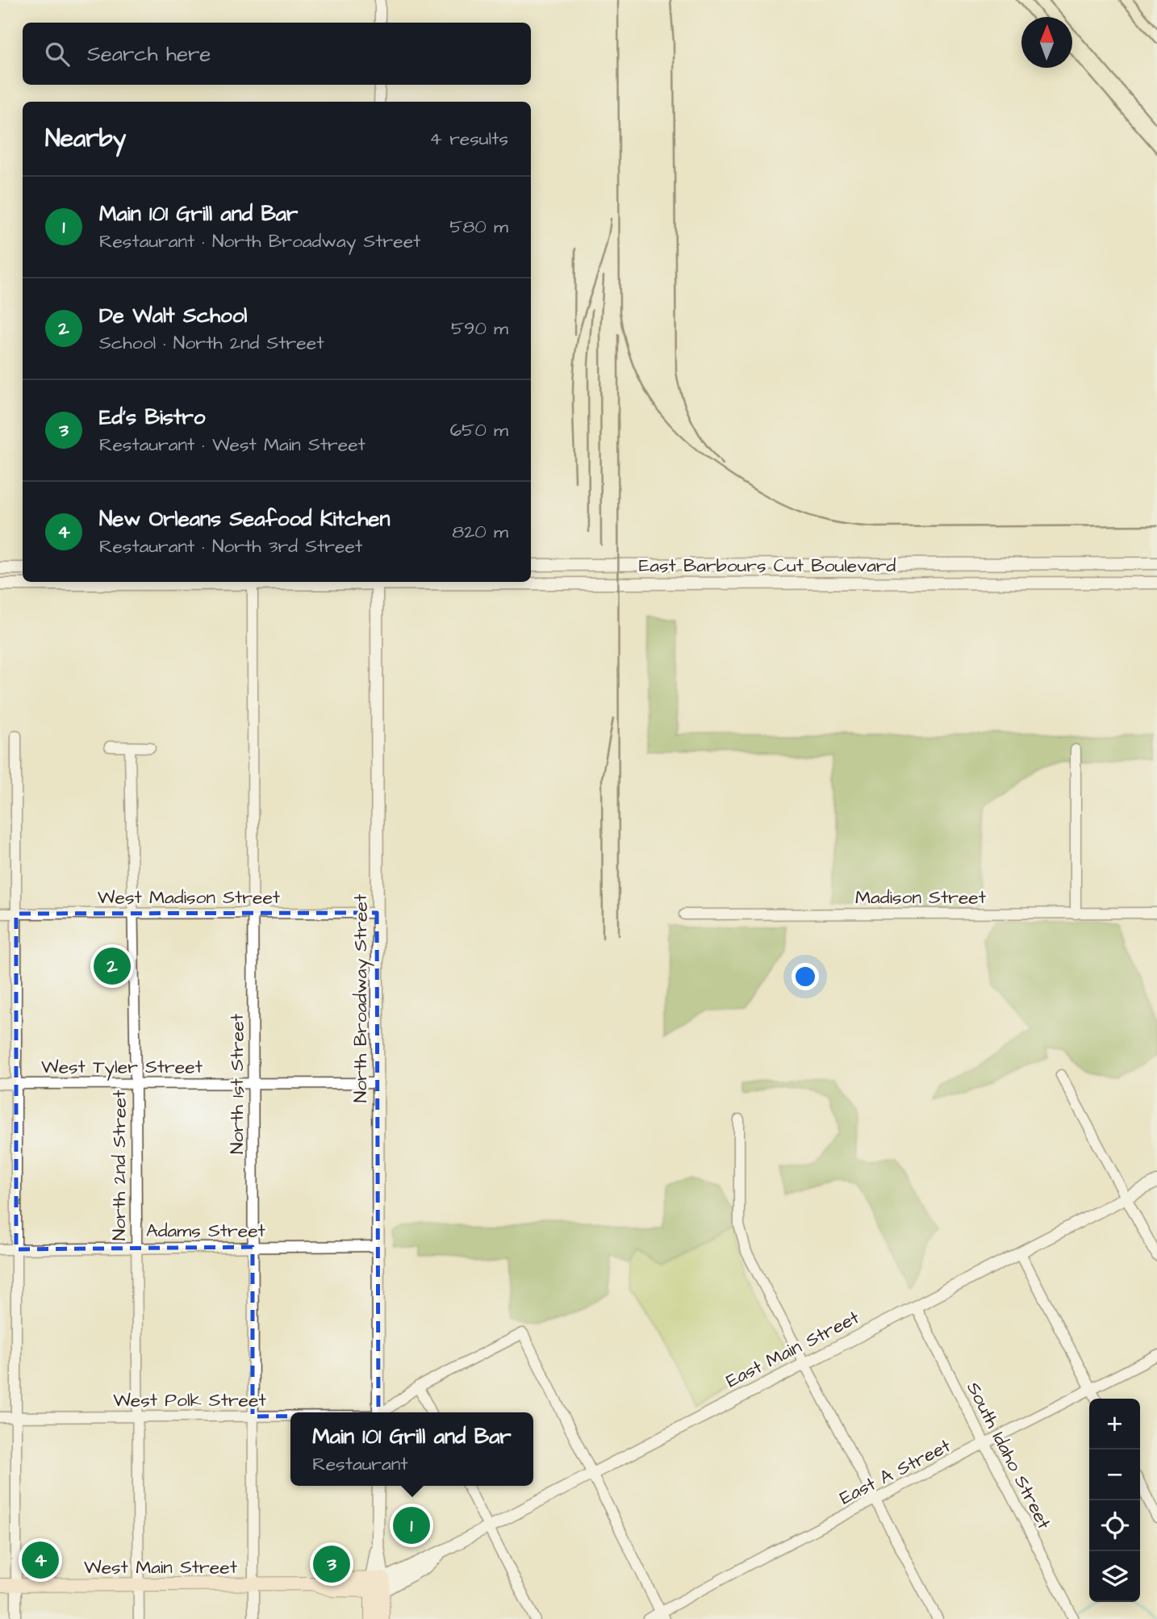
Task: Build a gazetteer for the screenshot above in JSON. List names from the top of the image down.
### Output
{
  "streets": {
    "main road": ["West Main Street"],
    "street": [
      "East Barbours Cut Boulevard",
      "West Madison Street",
      "Madison Street",
      "North Broadway Street",
      "West Tyler Street",
      "North 1st Street",
      "North 2nd Street",
      "Adams Street",
      "East Main Street",
      "West Polk Street",
      "South Idaho Street",
      "East A Street"
    ]
  },
  "crossings": [
    ["East Barbours Cut Boulevard", "North 1st Street"],
    ["West Madison Street", "North Broadway Street"],
    ["West Madison Street", "North 1st Street"],
    ["West Madison Street", "North 2nd Street"],
    ["North Broadway Street", "West Tyler Street"],
    ["North Broadway Street", "Adams Street"],
    ["West Tyler Street", "North 1st Street"],
    ["West Tyler Street", "North 2nd Street"],
    ["North 1st Street", "Adams Street"],
    ["North 1st Street", "West Polk Street"],
    ["North 1st Street", "West Main Street"],
    ["North 2nd Street", "Adams Street"],
    ["North 2nd Street", "West Polk Street"],
    ["North 2nd Street", "West Main Street"],
    ["East Main Street", "South Idaho Street"],
    ["East Main Street", "West Main Street"],
    ["South Idaho Street", "East A Street"]
  ],
  "north": "top",
  "page": {
    "search": "Search here",
    "heading": ["Nearby", "4 results"],
    "list": [
      {
        "mark": "1",
        "name": "Main 101 Grill and Bar",
        "note": "Restaurant · North Broadway Street",
        "value": "580 m"
      },
      {
        "mark": "2",
        "name": "De Walt School",
        "note": "School · North 2nd Street",
        "value": "590 m"
      },
      {
        "mark": "3",
        "name": "Ed's Bistro",
        "note": "Restaurant · West Main Street",
        "value": "650 m"
      },
      {
        "mark": "4",
        "name": "New Orleans Seafood Kitchen",
        "note": "Restaurant · North 3rd Street",
        "value": "820 m"
      }
    ],
    "pins": [
      "2",
      "1",
      "4",
      "3"
    ],
    "map_buttons": ["+", "−"],
    "popup": ["Main 101 Grill and Bar", "Restaurant"]
  }
}
